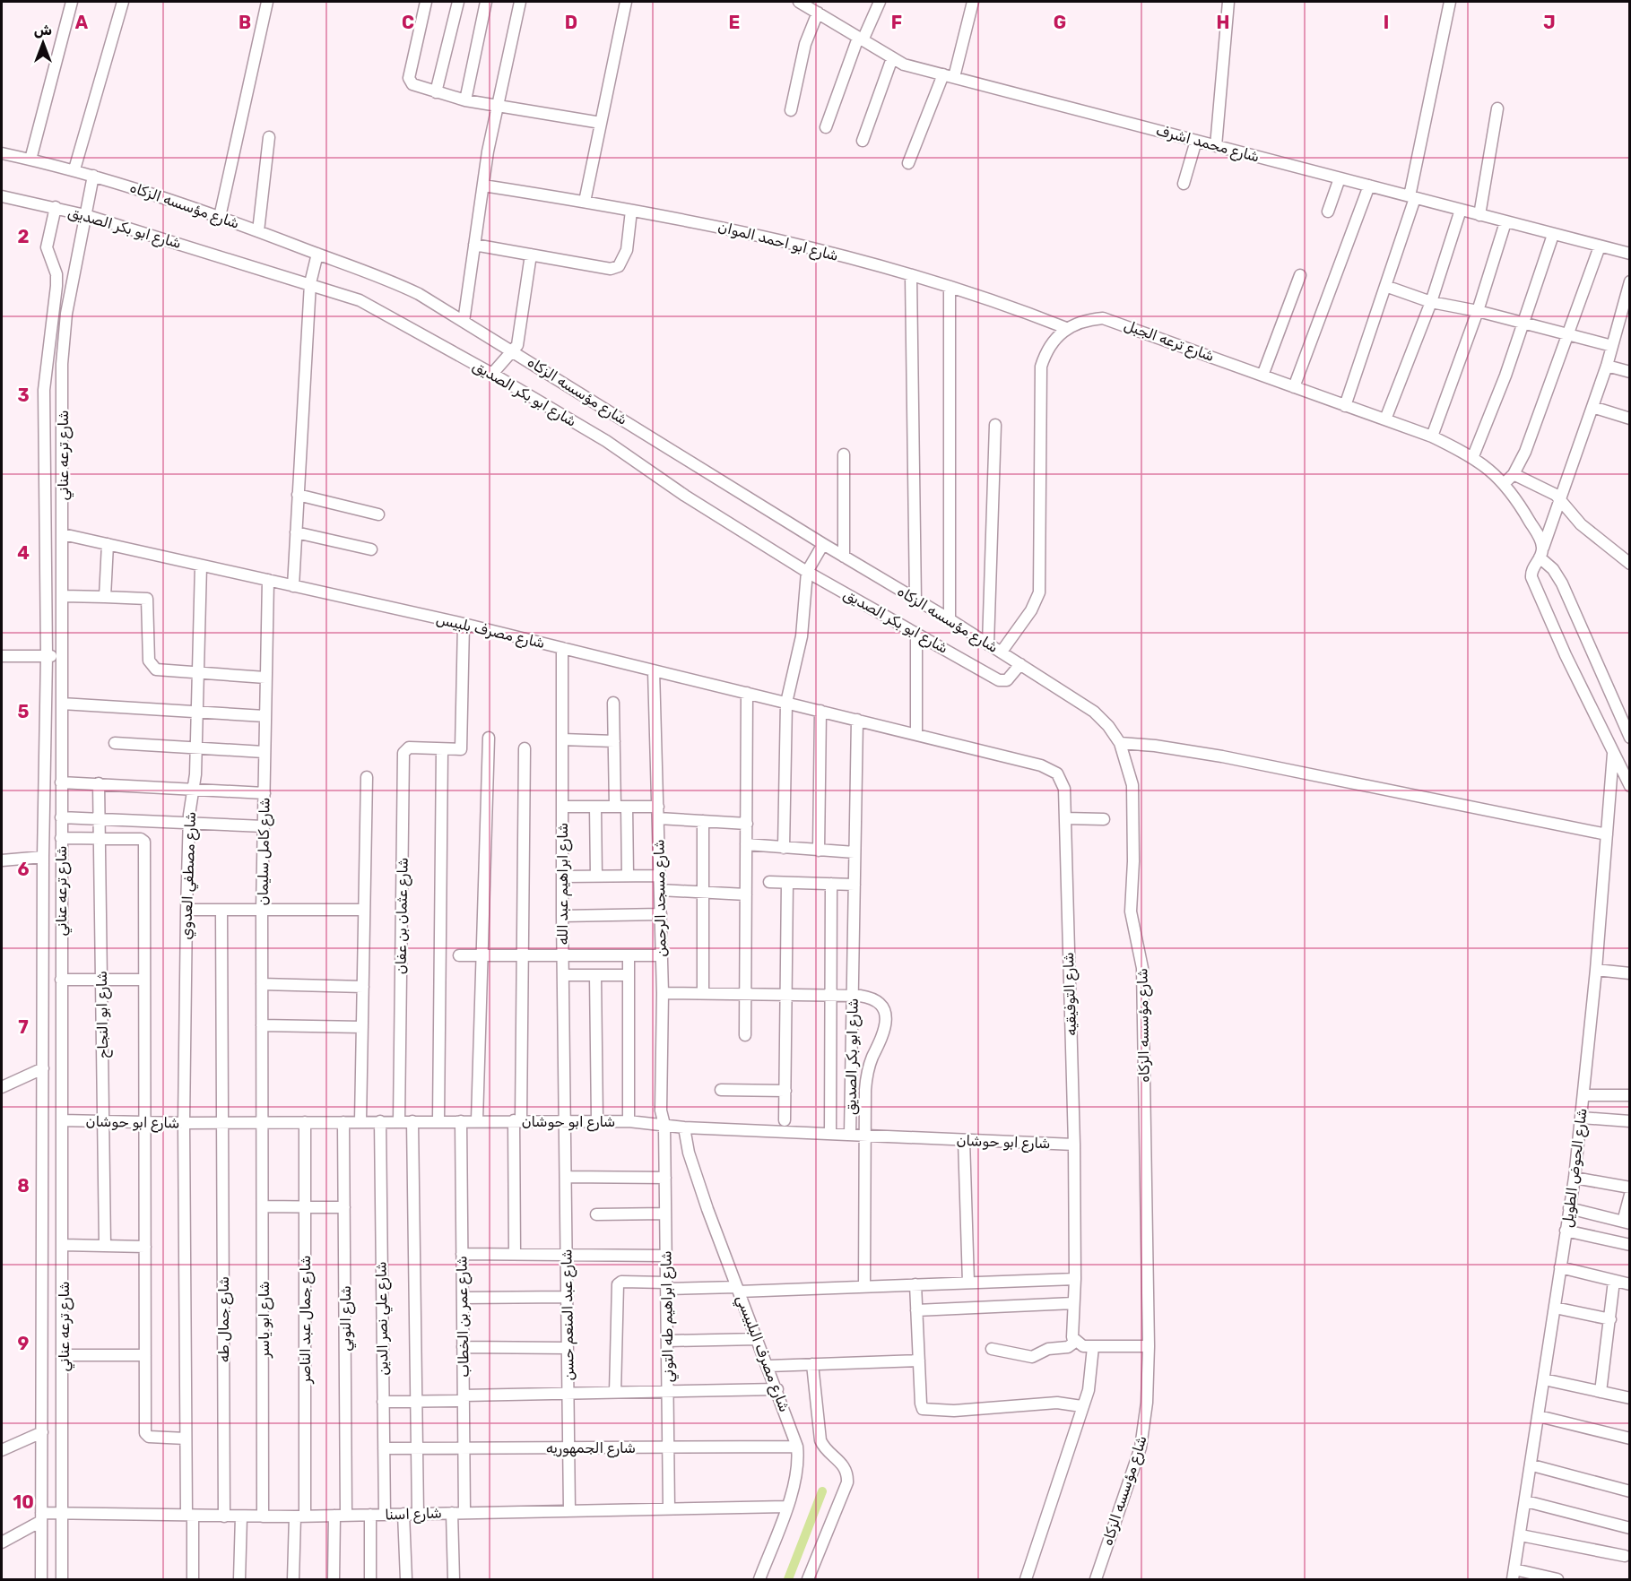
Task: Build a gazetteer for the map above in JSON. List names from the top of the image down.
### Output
{
  "streets": {
    "street": [
      "شارع محمد اشرف",
      "شارع مؤسسه الزكاه",
      "شارع ابو بكر الصديق",
      "شارع ابو احمد الموان",
      "شارع ترعه الجبل",
      "شارع ترعه عناني",
      "شارع مصرف بلبيس",
      "شارع كامل سليمان",
      "شارع مصطفي العدوي",
      "شارع ابراهيم عبد الله",
      "شارع مسجد الرحمن",
      "شارع عثمان بن عفان",
      "شارع التوفيقيه",
      "شارع ابو النجاح",
      "شارع ابو حوشان",
      "شارع الحوض الطويل",
      "شارع عبد المنعم حسن",
      "شارع عمر بن الخطاب",
      "شارع ابراهيم طه التوني",
      "شارع النوبي",
      "شارع علي نصر الدين",
      "شارع جمال طه",
      "شارع ابو ياسر",
      "شارع جمال عبد الناصر",
      "شارع مصرف البلبيسي",
      "شارع الجمهوريه",
      "شارع اسنا"
    ]
  },
  "crossings": [
    ["شارع مؤسسه الزكاه", "شارع ابو بكر الصديق"],
    ["شارع مؤسسه الزكاه", "شارع ترعه الجبل"],
    ["شارع مؤسسه الزكاه", "شارع ترعه عناني"],
    ["شارع ابو بكر الصديق", "شارع ترعه عناني"],
    ["شارع ابو بكر الصديق", "شارع مصرف بلبيس"],
    ["شارع ابو بكر الصديق", "شارع ابو حوشان"],
    ["شارع ابو احمد الموان", "شارع ترعه الجبل"],
    ["شارع ترعه عناني", "شارع مصرف بلبيس"],
    ["شارع ترعه عناني", "شارع ابو حوشان"],
    ["شارع ترعه عناني", "شارع اسنا"],
    ["شارع مصرف بلبيس", "شارع كامل سليمان"],
    ["شارع مصرف بلبيس", "شارع مصطفي العدوي"],
    ["شارع مصرف بلبيس", "شارع ابراهيم عبد الله"],
    ["شارع مصرف بلبيس", "شارع مسجد الرحمن"],
    ["شارع مصرف بلبيس", "شارع التوفيقيه"],
    ["شارع كامل سليمان", "شارع ابو حوشان"],
    ["شارع كامل سليمان", "شارع ابو ياسر"],
    ["شارع مصطفي العدوي", "شارع ابو حوشان"],
    ["شارع مصطفي العدوي", "شارع اسنا"],
    ["شارع ابراهيم عبد الله", "شارع ابو حوشان"],
    ["شارع ابراهيم عبد الله", "شارع عبد المنعم حسن"],
    ["شارع مسجد الرحمن", "شارع ابو حوشان"],
    ["شارع مسجد الرحمن", "شارع ابراهيم طه التوني"],
    ["شارع عثمان بن عفان", "شارع ابو حوشان"],
    ["شارع التوفيقيه", "شارع ابو حوشان"],
    ["شارع ابو النجاح", "شارع ابو حوشان"],
    ["شارع ابو حوشان", "شارع عبد المنعم حسن"],
    ["شارع ابو حوشان", "شارع عمر بن الخطاب"],
    ["شارع ابو حوشان", "شارع ابراهيم طه التوني"],
    ["شارع ابو حوشان", "شارع النوبي"],
    ["شارع ابو حوشان", "شارع علي نصر الدين"],
    ["شارع ابو حوشان", "شارع جمال طه"],
    ["شارع ابو حوشان", "شارع ابو ياسر"],
    ["شارع ابو حوشان", "شارع جمال عبد الناصر"],
    ["شارع ابو حوشان", "شارع مصرف البلبيسي"],
    ["شارع عبد المنعم حسن", "شارع الجمهوريه"],
    ["شارع عبد المنعم حسن", "شارع اسنا"],
    ["شارع عمر بن الخطاب", "شارع الجمهوريه"],
    ["شارع عمر بن الخطاب", "شارع اسنا"],
    ["شارع ابراهيم طه التوني", "شارع الجمهوريه"],
    ["شارع ابراهيم طه التوني", "شارع اسنا"],
    ["شارع النوبي", "شارع اسنا"],
    ["شارع علي نصر الدين", "شارع الجمهوريه"],
    ["شارع علي نصر الدين", "شارع اسنا"],
    ["شارع جمال طه", "شارع اسنا"],
    ["شارع ابو ياسر", "شارع اسنا"],
    ["شارع جمال عبد الناصر", "شارع اسنا"],
    ["شارع مصرف البلبيسي", "شارع الجمهوريه"],
    ["شارع مصرف البلبيسي", "شارع اسنا"]
  ],
  "north": "top",
  "grid": {
    "columns": [
      "A",
      "B",
      "C",
      "D",
      "E",
      "F",
      "G",
      "H",
      "I",
      "J"
    ],
    "rows": [
      "2",
      "3",
      "4",
      "5",
      "6",
      "7",
      "8",
      "9",
      "10"
    ]
  }
}
